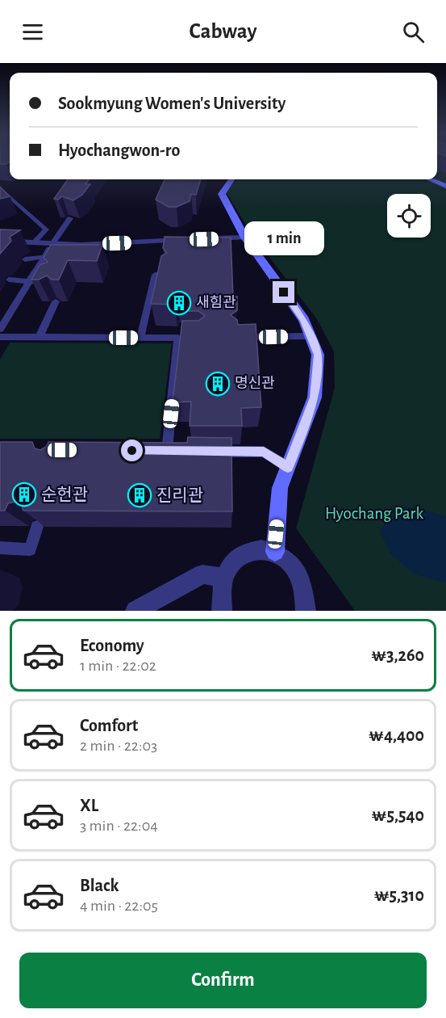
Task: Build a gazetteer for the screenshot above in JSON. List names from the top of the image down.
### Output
{
  "parks": ["Hyochang Park"],
  "places": {
    "building": [
      "새힘관",
      "명신관",
      "순헌관",
      "진리관"
    ]
  },
  "page": {
    "header": "Cabway",
    "banner": ["Sookmyung Women's University", "Hyochangwon-ro"],
    "bubble": "1 min",
    "list": [
      {
        "name": "Economy",
        "note": "1 min · 22:02",
        "value": "₩3,260"
      },
      {
        "name": "Comfort",
        "note": "2 min · 22:03",
        "value": "₩4,400"
      },
      {
        "name": "XL",
        "note": "3 min · 22:04",
        "value": "₩5,540"
      },
      {
        "name": "Black",
        "note": "4 min · 22:05",
        "value": "₩5,310"
      }
    ],
    "buttons": "Confirm"
  }
}
